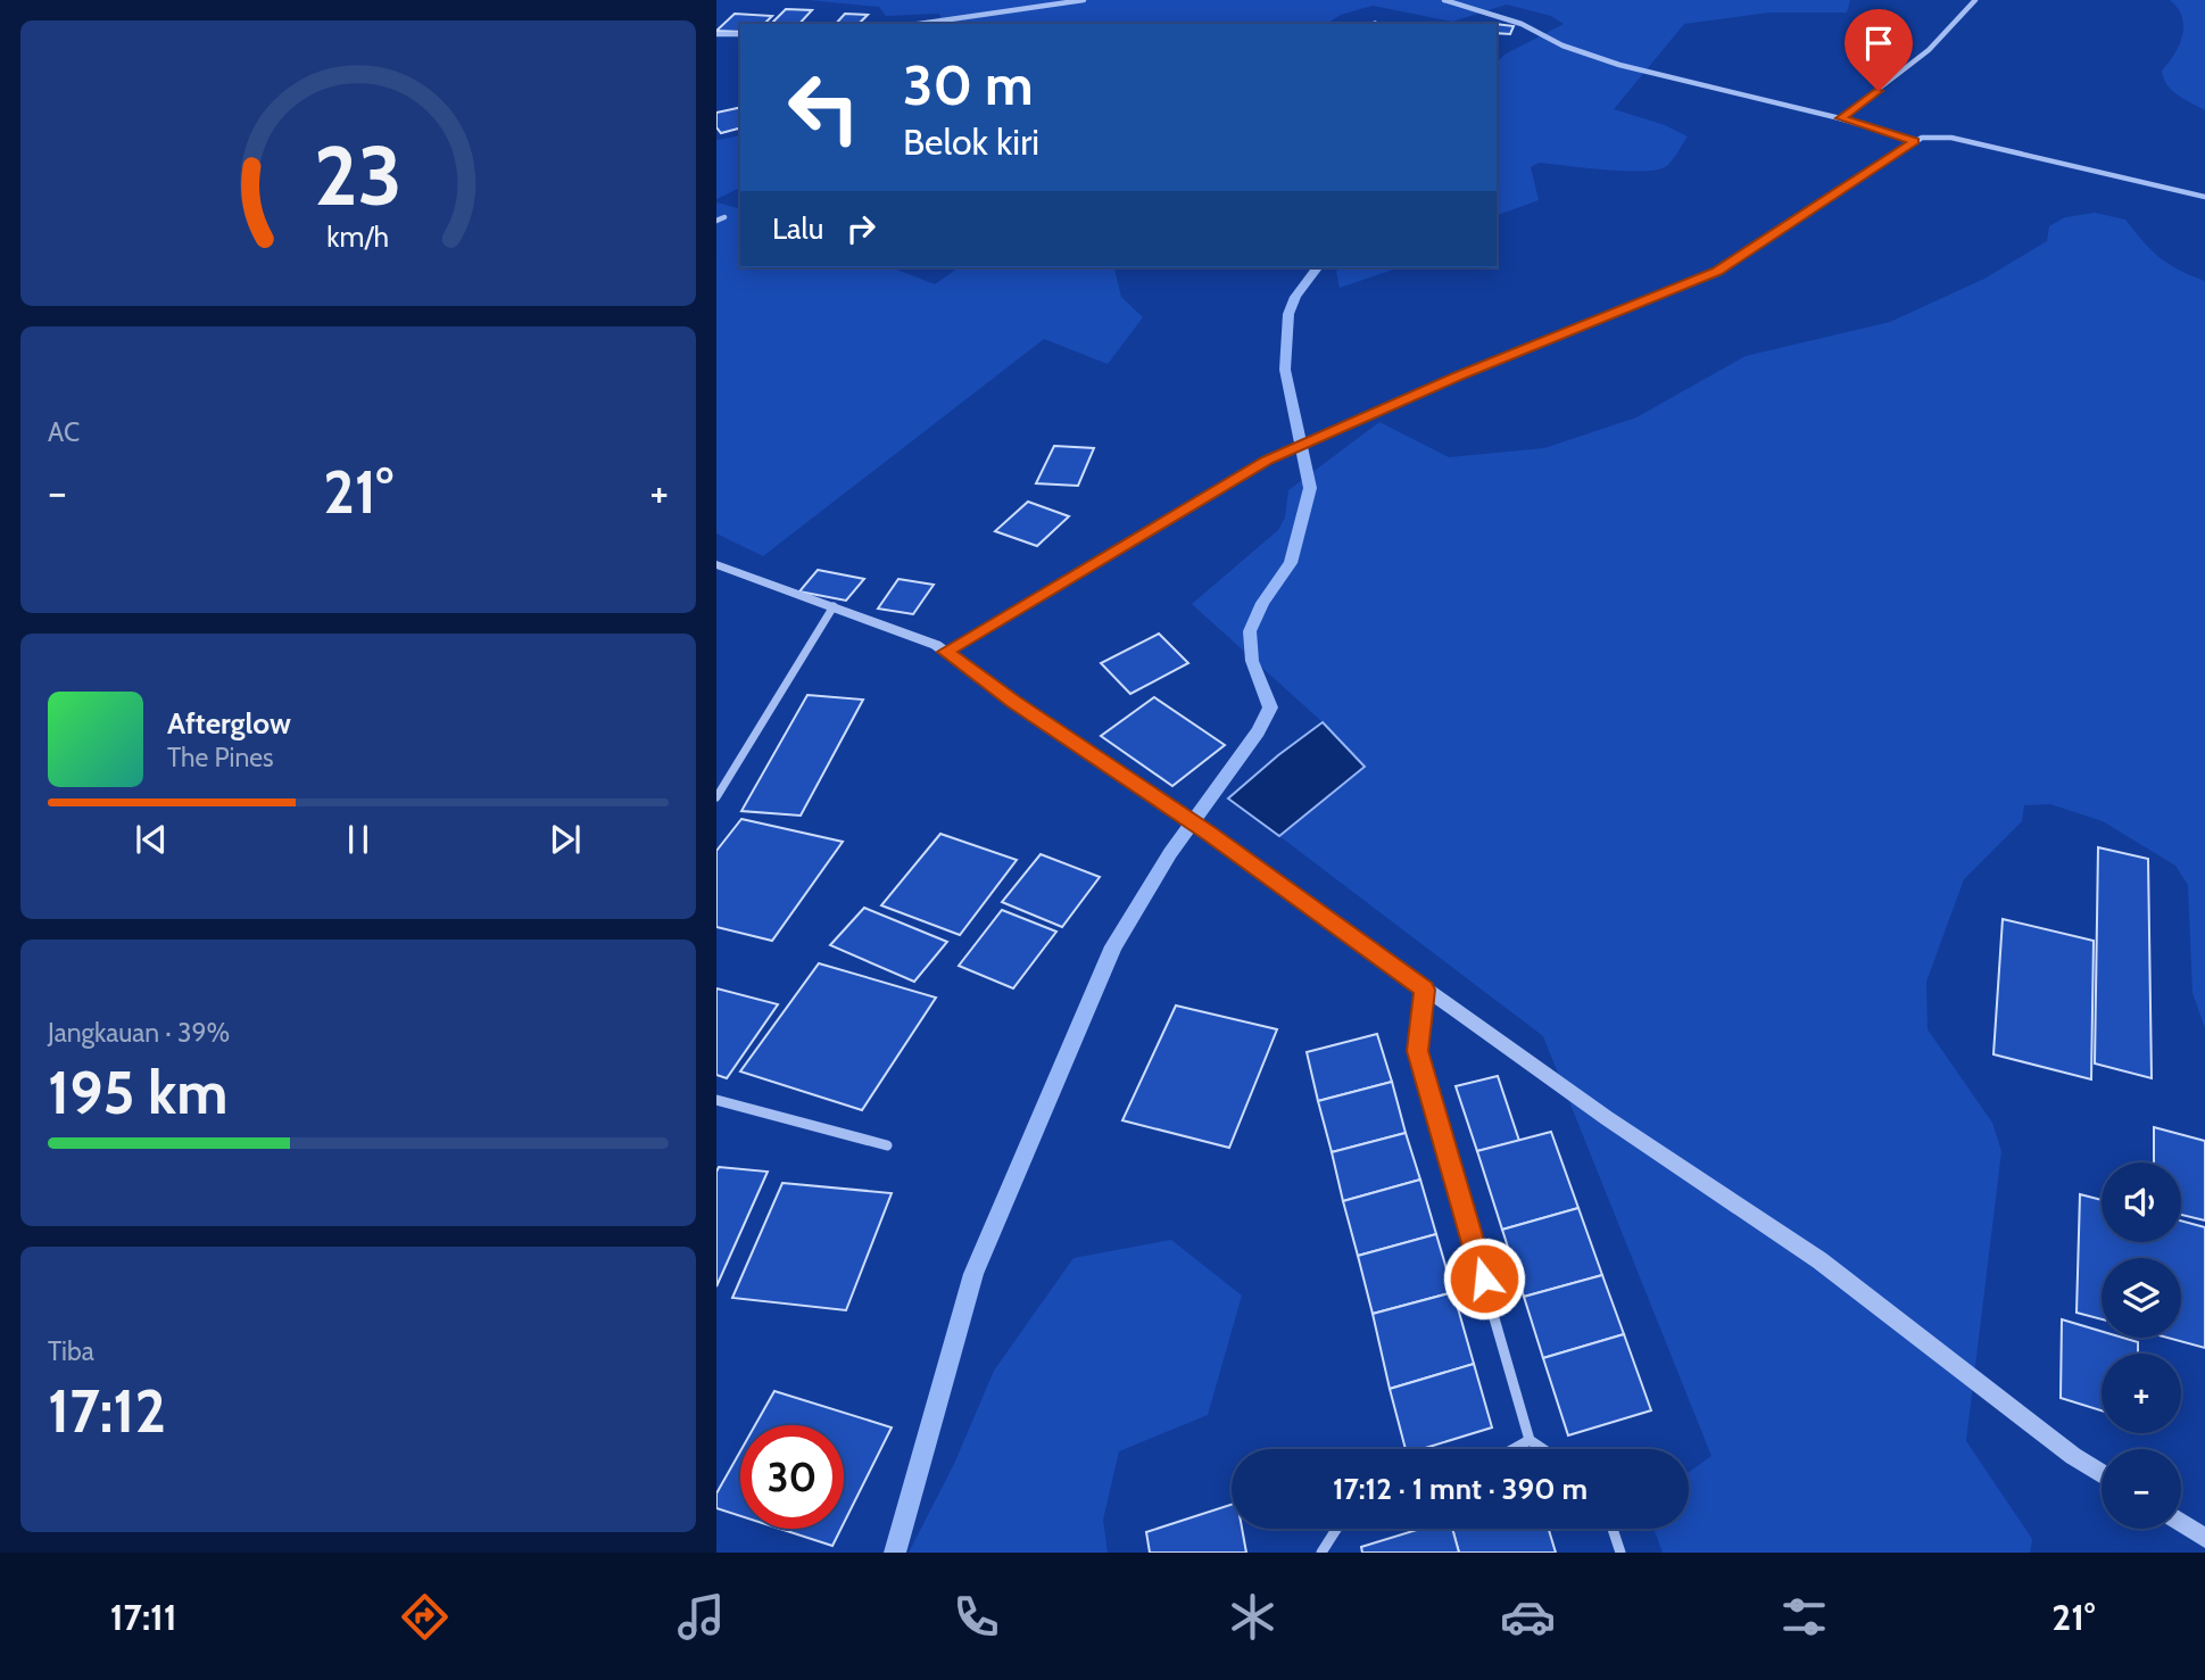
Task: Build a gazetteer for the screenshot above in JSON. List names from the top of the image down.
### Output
{
  "page": {
    "turn": ["30 m", "Belok kiri"],
    "then": "Lalu",
    "tile": [
      "AC",
      ["Jangkauan · 39%", "195 km"],
      ["Tiba", "17:12"]
    ],
    "heat": ["−", "21°", "+"],
    "song": ["Afterglow", "The Pines"],
    "map_buttons": ["+", "−"],
    "limit": "30",
    "trip": "17:12 · 1 mnt · 390 m",
    "tabs": ["17:11", "21°"],
    "gauge": ["23", "km/h"]
  }
}
